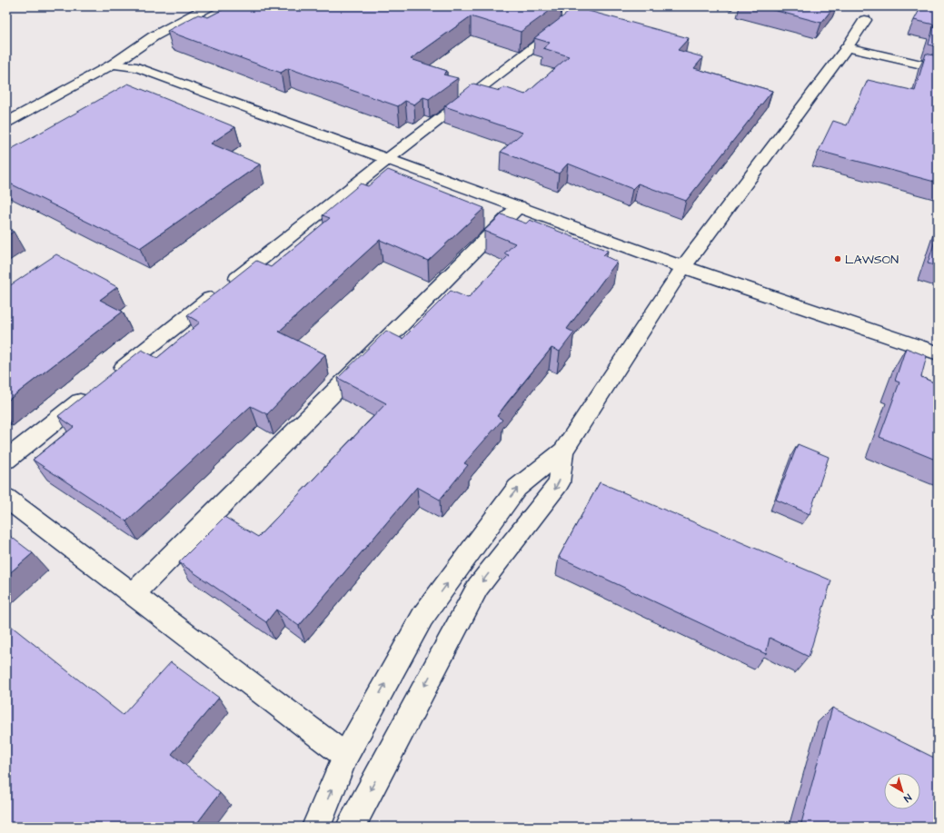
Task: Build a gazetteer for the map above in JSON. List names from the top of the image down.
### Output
{
  "places": ["LAWSON"],
  "north": "bottom right"
}
